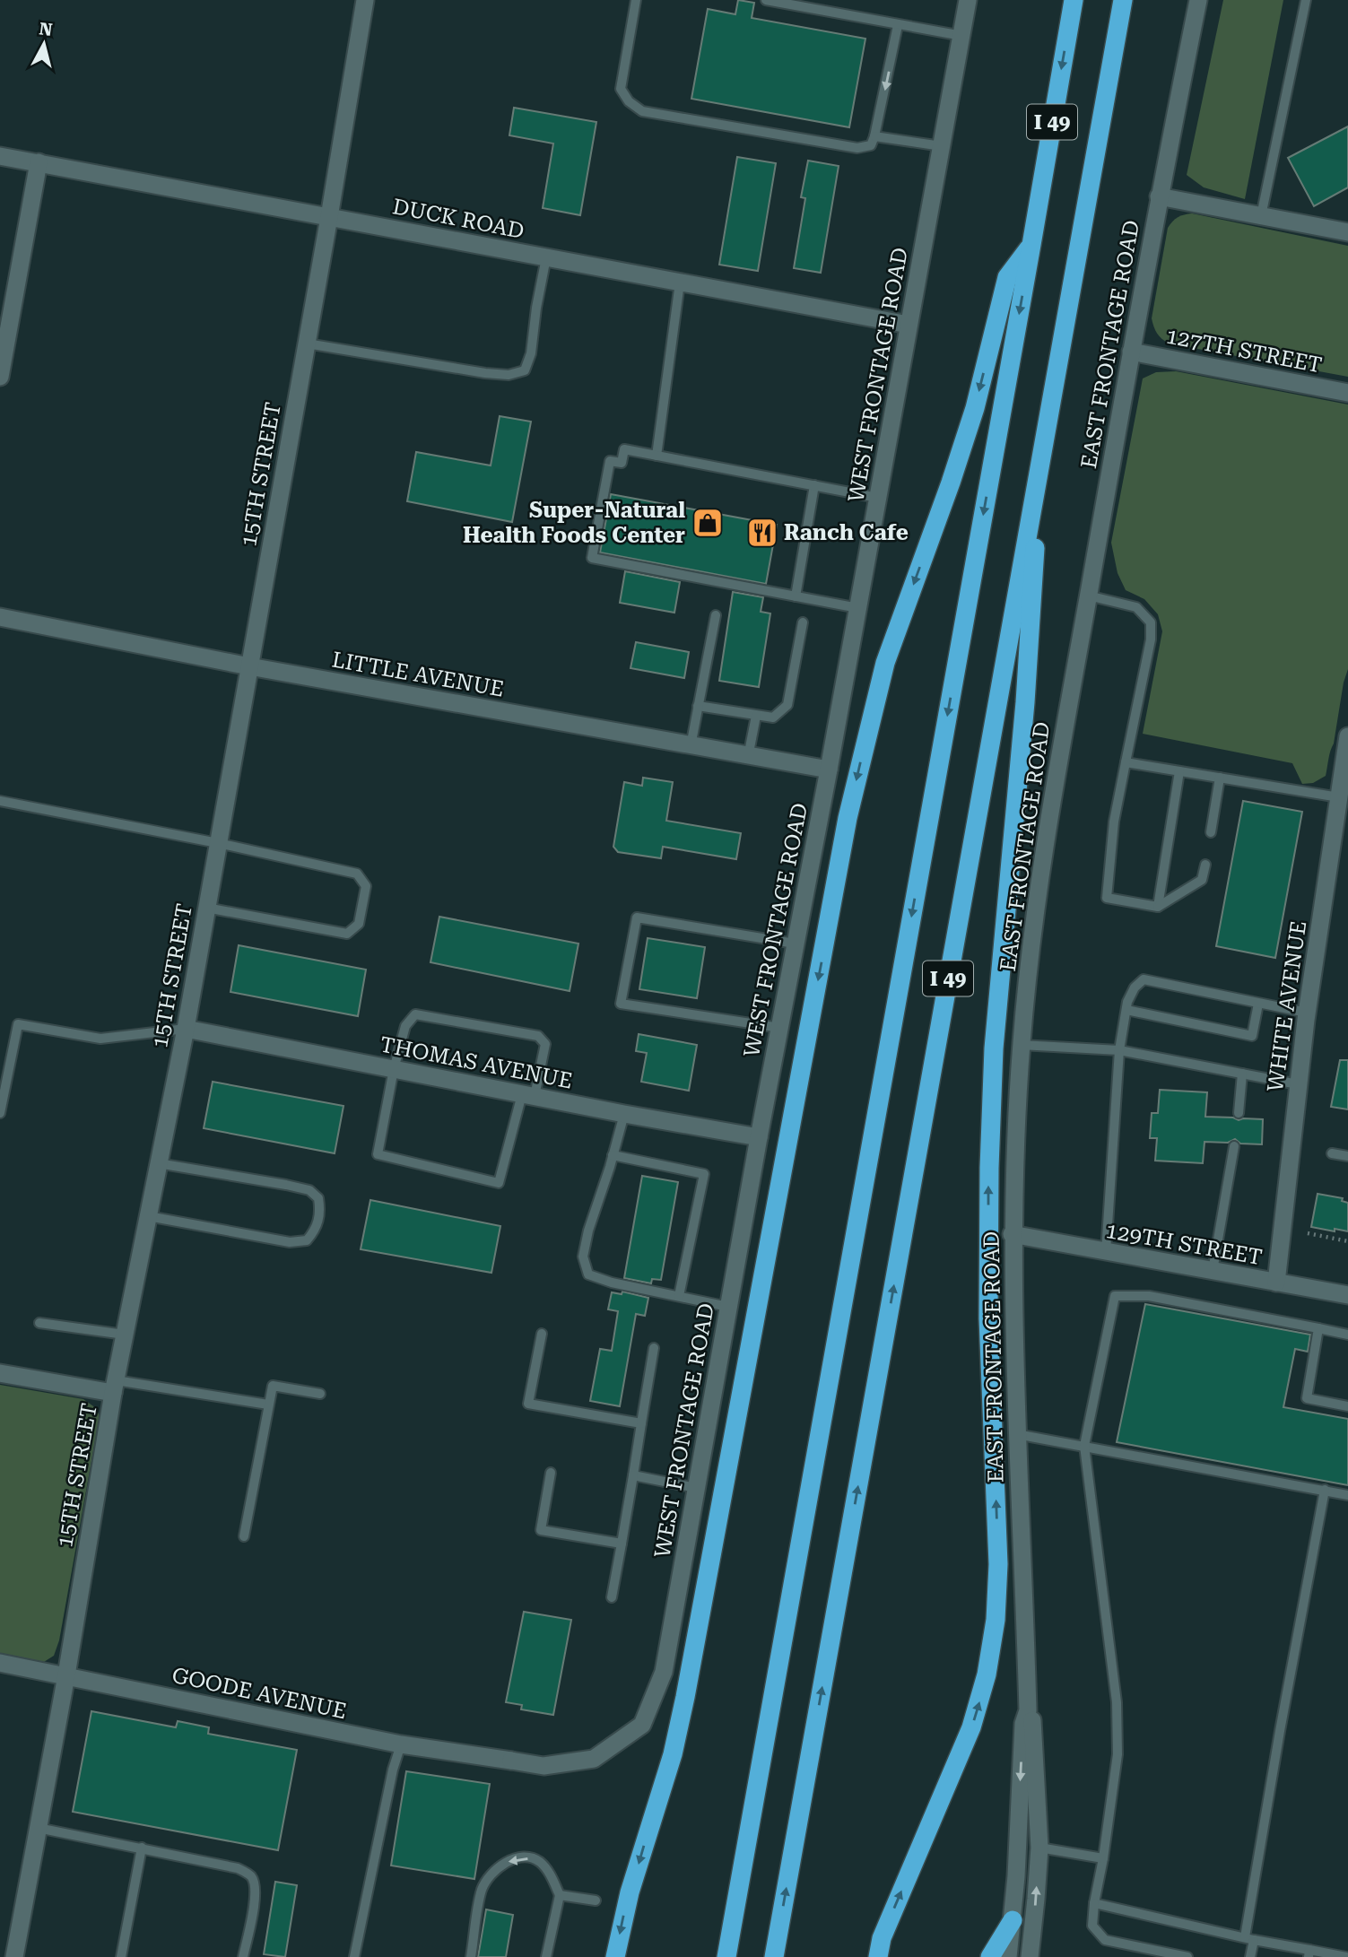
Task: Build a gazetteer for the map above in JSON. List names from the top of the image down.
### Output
{
  "streets": {
    "highway": ["I 49"],
    "street": [
      "DUCK ROAD",
      "EAST FRONTAGE ROAD",
      "127TH STREET",
      "WEST FRONTAGE ROAD",
      "15TH STREET",
      "LITTLE AVENUE",
      "WHITE AVENUE",
      "THOMAS AVENUE",
      "129TH STREET",
      "GOODE AVENUE"
    ]
  },
  "crossings": [
    ["DUCK ROAD", "WEST FRONTAGE ROAD"],
    ["DUCK ROAD", "15TH STREET"],
    ["EAST FRONTAGE ROAD", "127TH STREET"],
    ["EAST FRONTAGE ROAD", "129TH STREET"],
    ["WEST FRONTAGE ROAD", "LITTLE AVENUE"],
    ["WEST FRONTAGE ROAD", "THOMAS AVENUE"],
    ["WEST FRONTAGE ROAD", "GOODE AVENUE"],
    ["15TH STREET", "LITTLE AVENUE"],
    ["15TH STREET", "THOMAS AVENUE"],
    ["15TH STREET", "GOODE AVENUE"],
    ["WHITE AVENUE", "129TH STREET"]
  ],
  "places": {
    "shop": ["Super-Natural Health Foods Center"],
    "restaurant": ["Ranch Cafe"]
  },
  "north": "top"
}
